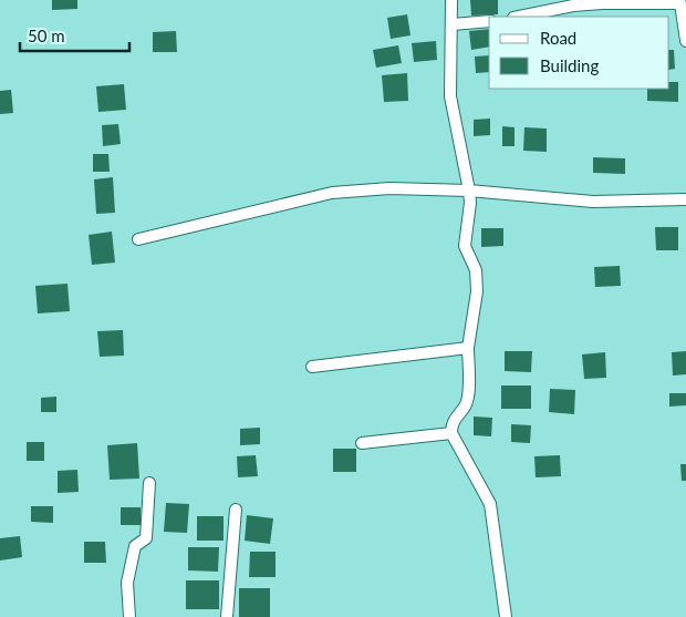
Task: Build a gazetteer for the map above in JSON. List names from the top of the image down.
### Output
{
  "legend": ["Road", "Building"],
  "scale_bar": "50 m"
}
